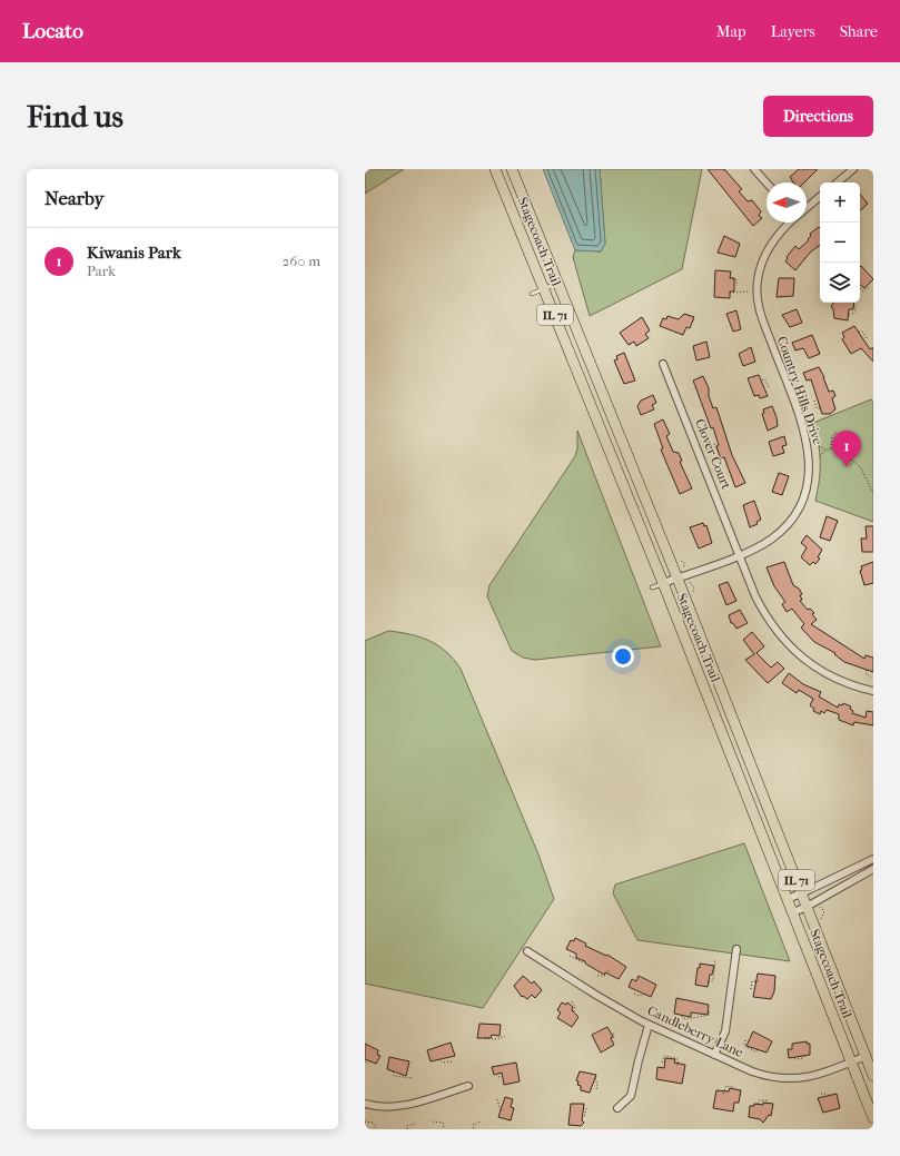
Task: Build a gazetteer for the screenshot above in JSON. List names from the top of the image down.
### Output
{
  "streets": {
    "main road": ["Stagecoach Trail", "IL 71"],
    "street": ["Country Hills Drive", "Clover Court", "Candleberry Lane"]
  },
  "crossings": [
    ["Stagecoach Trail", "Country Hills Drive"],
    ["Stagecoach Trail", "Candleberry Lane"],
    ["Country Hills Drive", "Clover Court"]
  ],
  "north": "left",
  "page": {
    "header": "Locato",
    "nav": ["Map", "Layers", "Share"],
    "buttons": "Directions",
    "title": "Find us",
    "heading": "Nearby",
    "map_buttons": ["+", "−"],
    "list": [
      {
        "mark": "1",
        "name": "Kiwanis Park",
        "note": "Park",
        "value": "260 m"
      }
    ],
    "pins": "1"
  }
}
